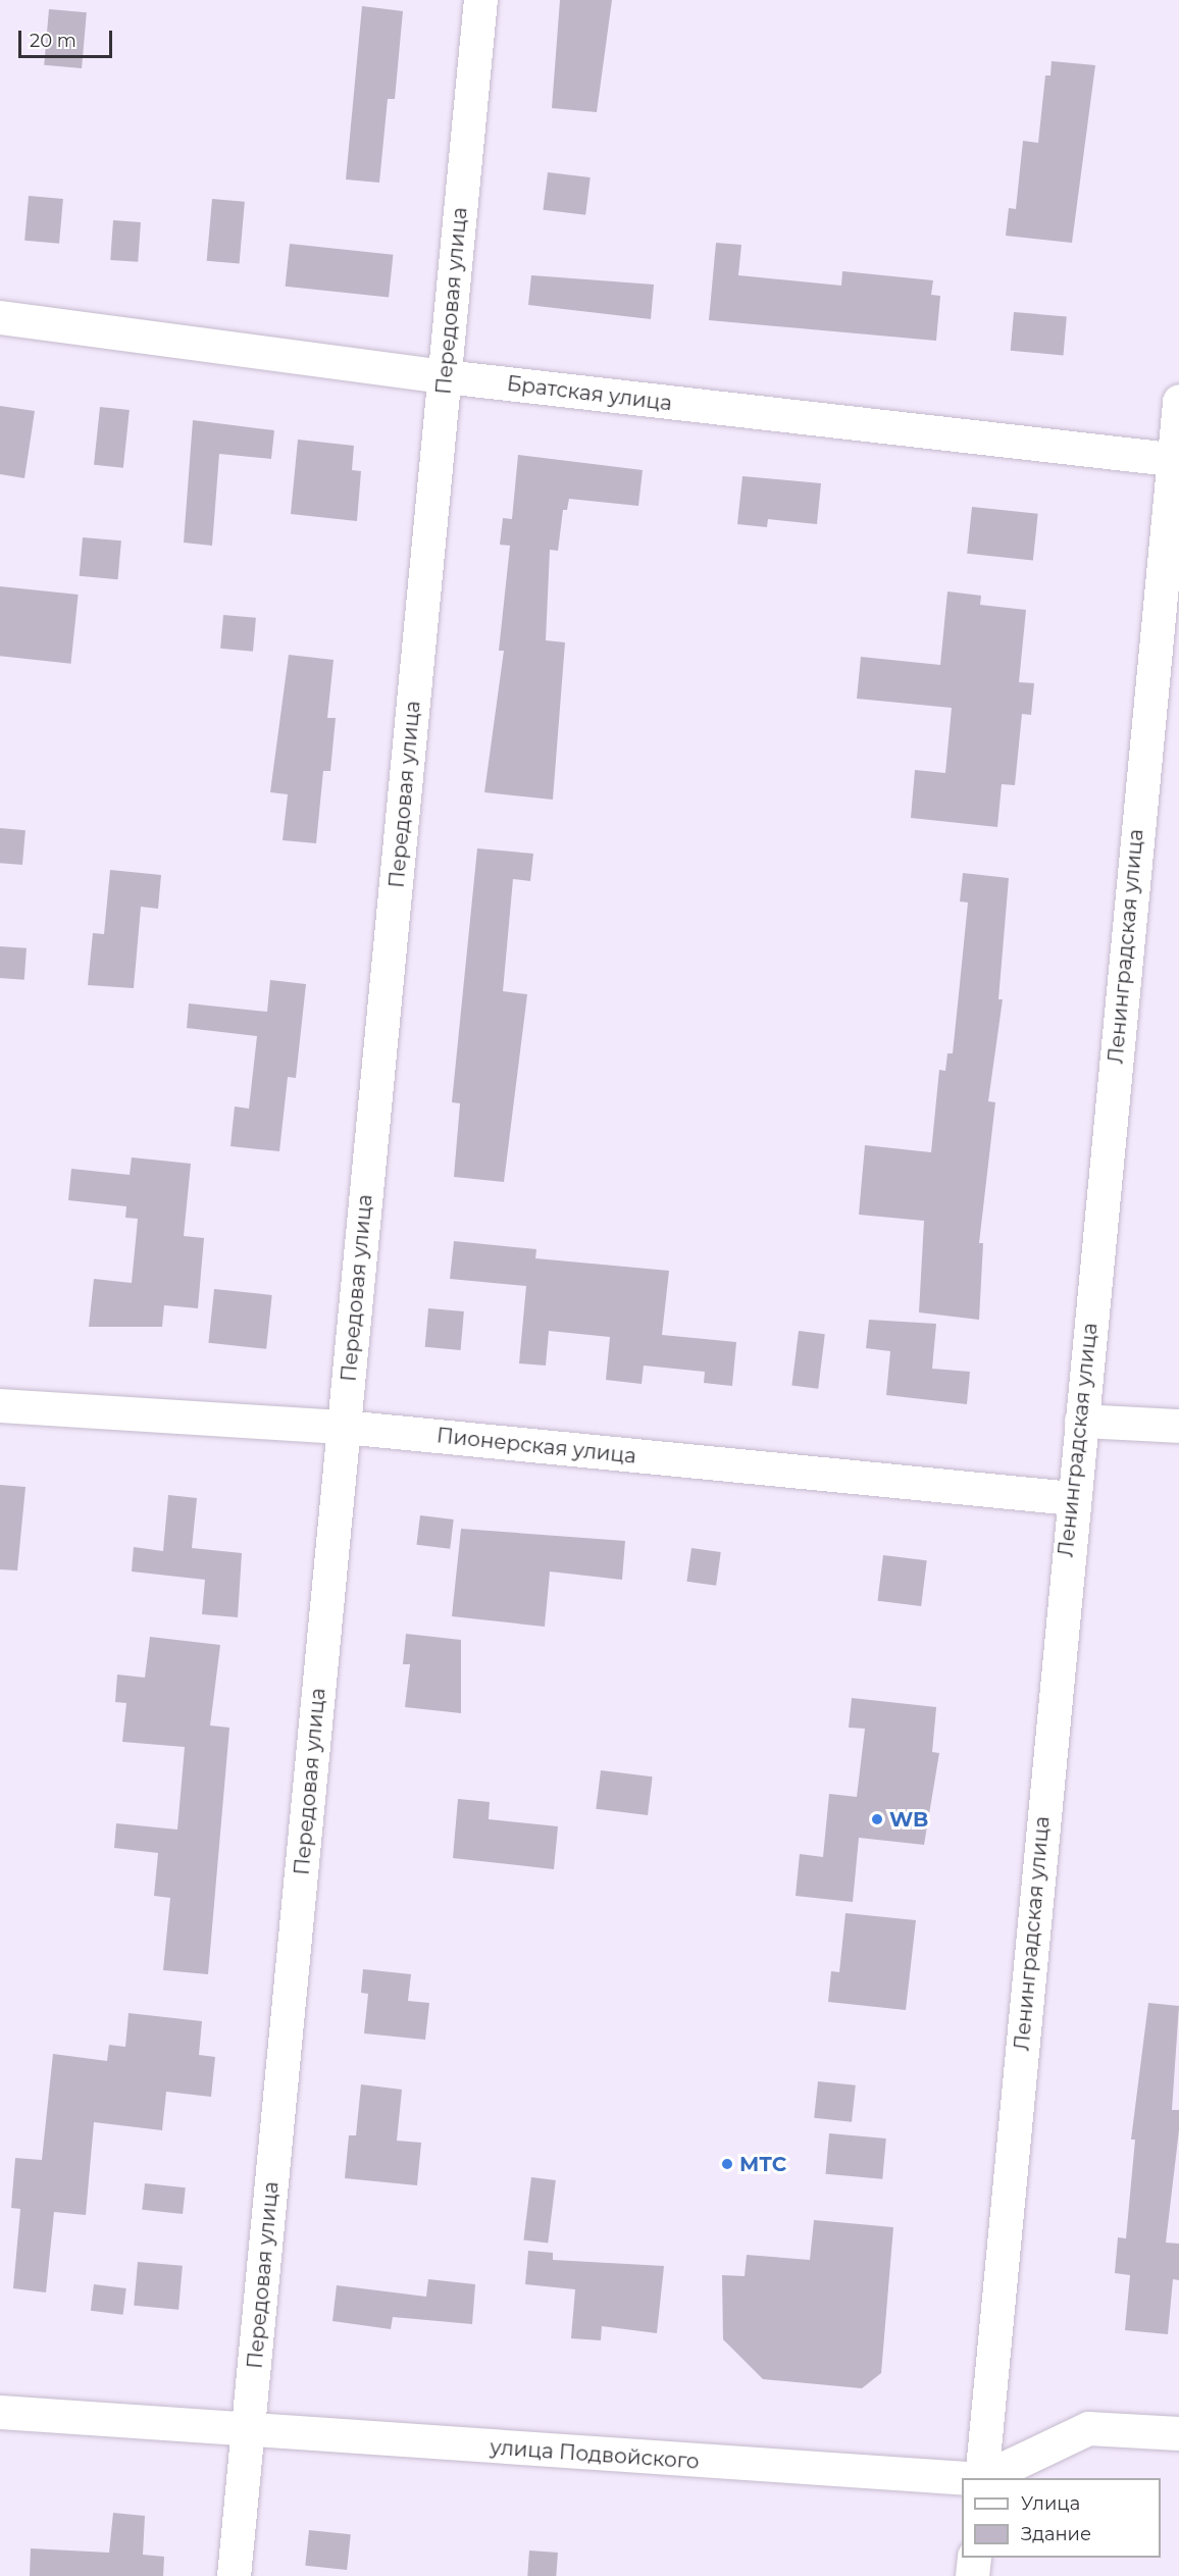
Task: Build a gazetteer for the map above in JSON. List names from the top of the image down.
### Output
{
  "streets": {
    "street": [
      "Передовая улица",
      "Братская улица",
      "Ленинградская улица",
      "Пионерская улица",
      "улица Подвойского"
    ]
  },
  "crossings": [
    ["Передовая улица", "Братская улица"],
    ["Передовая улица", "Пионерская улица"],
    ["Передовая улица", "улица Подвойского"],
    ["Братская улица", "Ленинградская улица"],
    ["Ленинградская улица", "Пионерская улица"]
  ],
  "places": ["WB", "МТС"],
  "legend": ["Улица", "Здание"],
  "scale_bar": "20 m"
}
